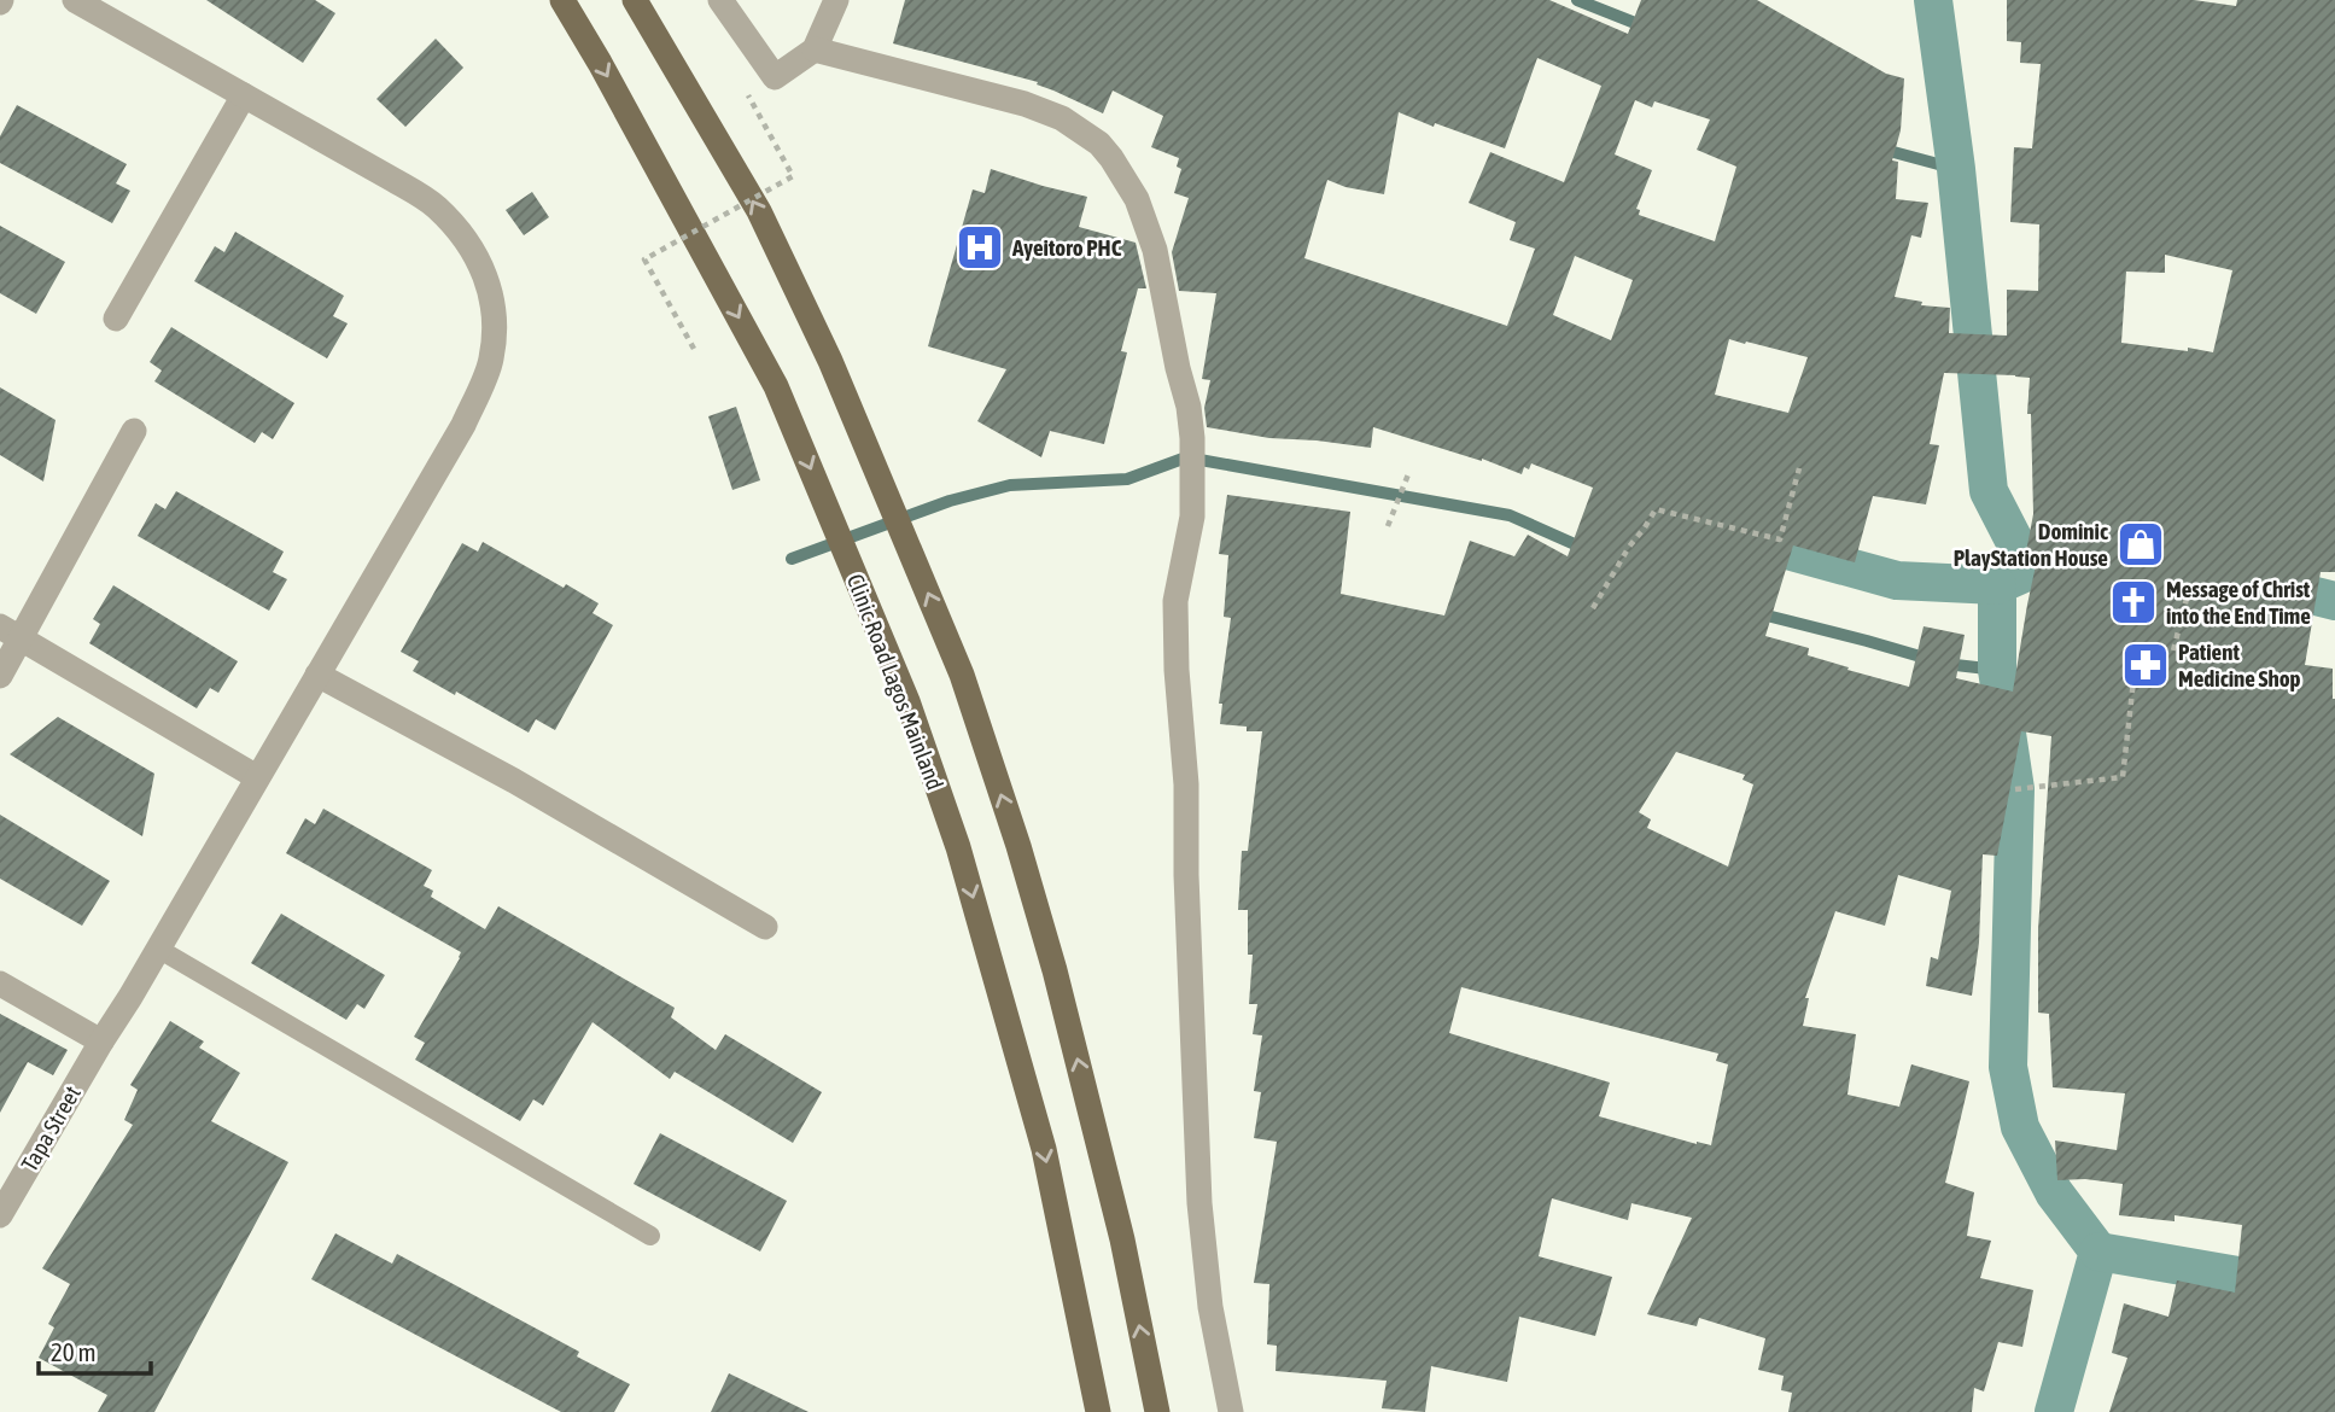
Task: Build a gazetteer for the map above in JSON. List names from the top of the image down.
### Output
{
  "streets": {
    "main road": ["Clinic Road Lagos Mainland"],
    "street": ["Tapa Street"]
  },
  "places": {
    "hospital": ["Ayeitoro PHC"],
    "shop": ["Dominic PlayStation House"],
    "church": ["Message of Christ into the End Time"],
    "pharmacy": ["Patient Medicine Shop"]
  },
  "scale_bar": "20 m"
}
